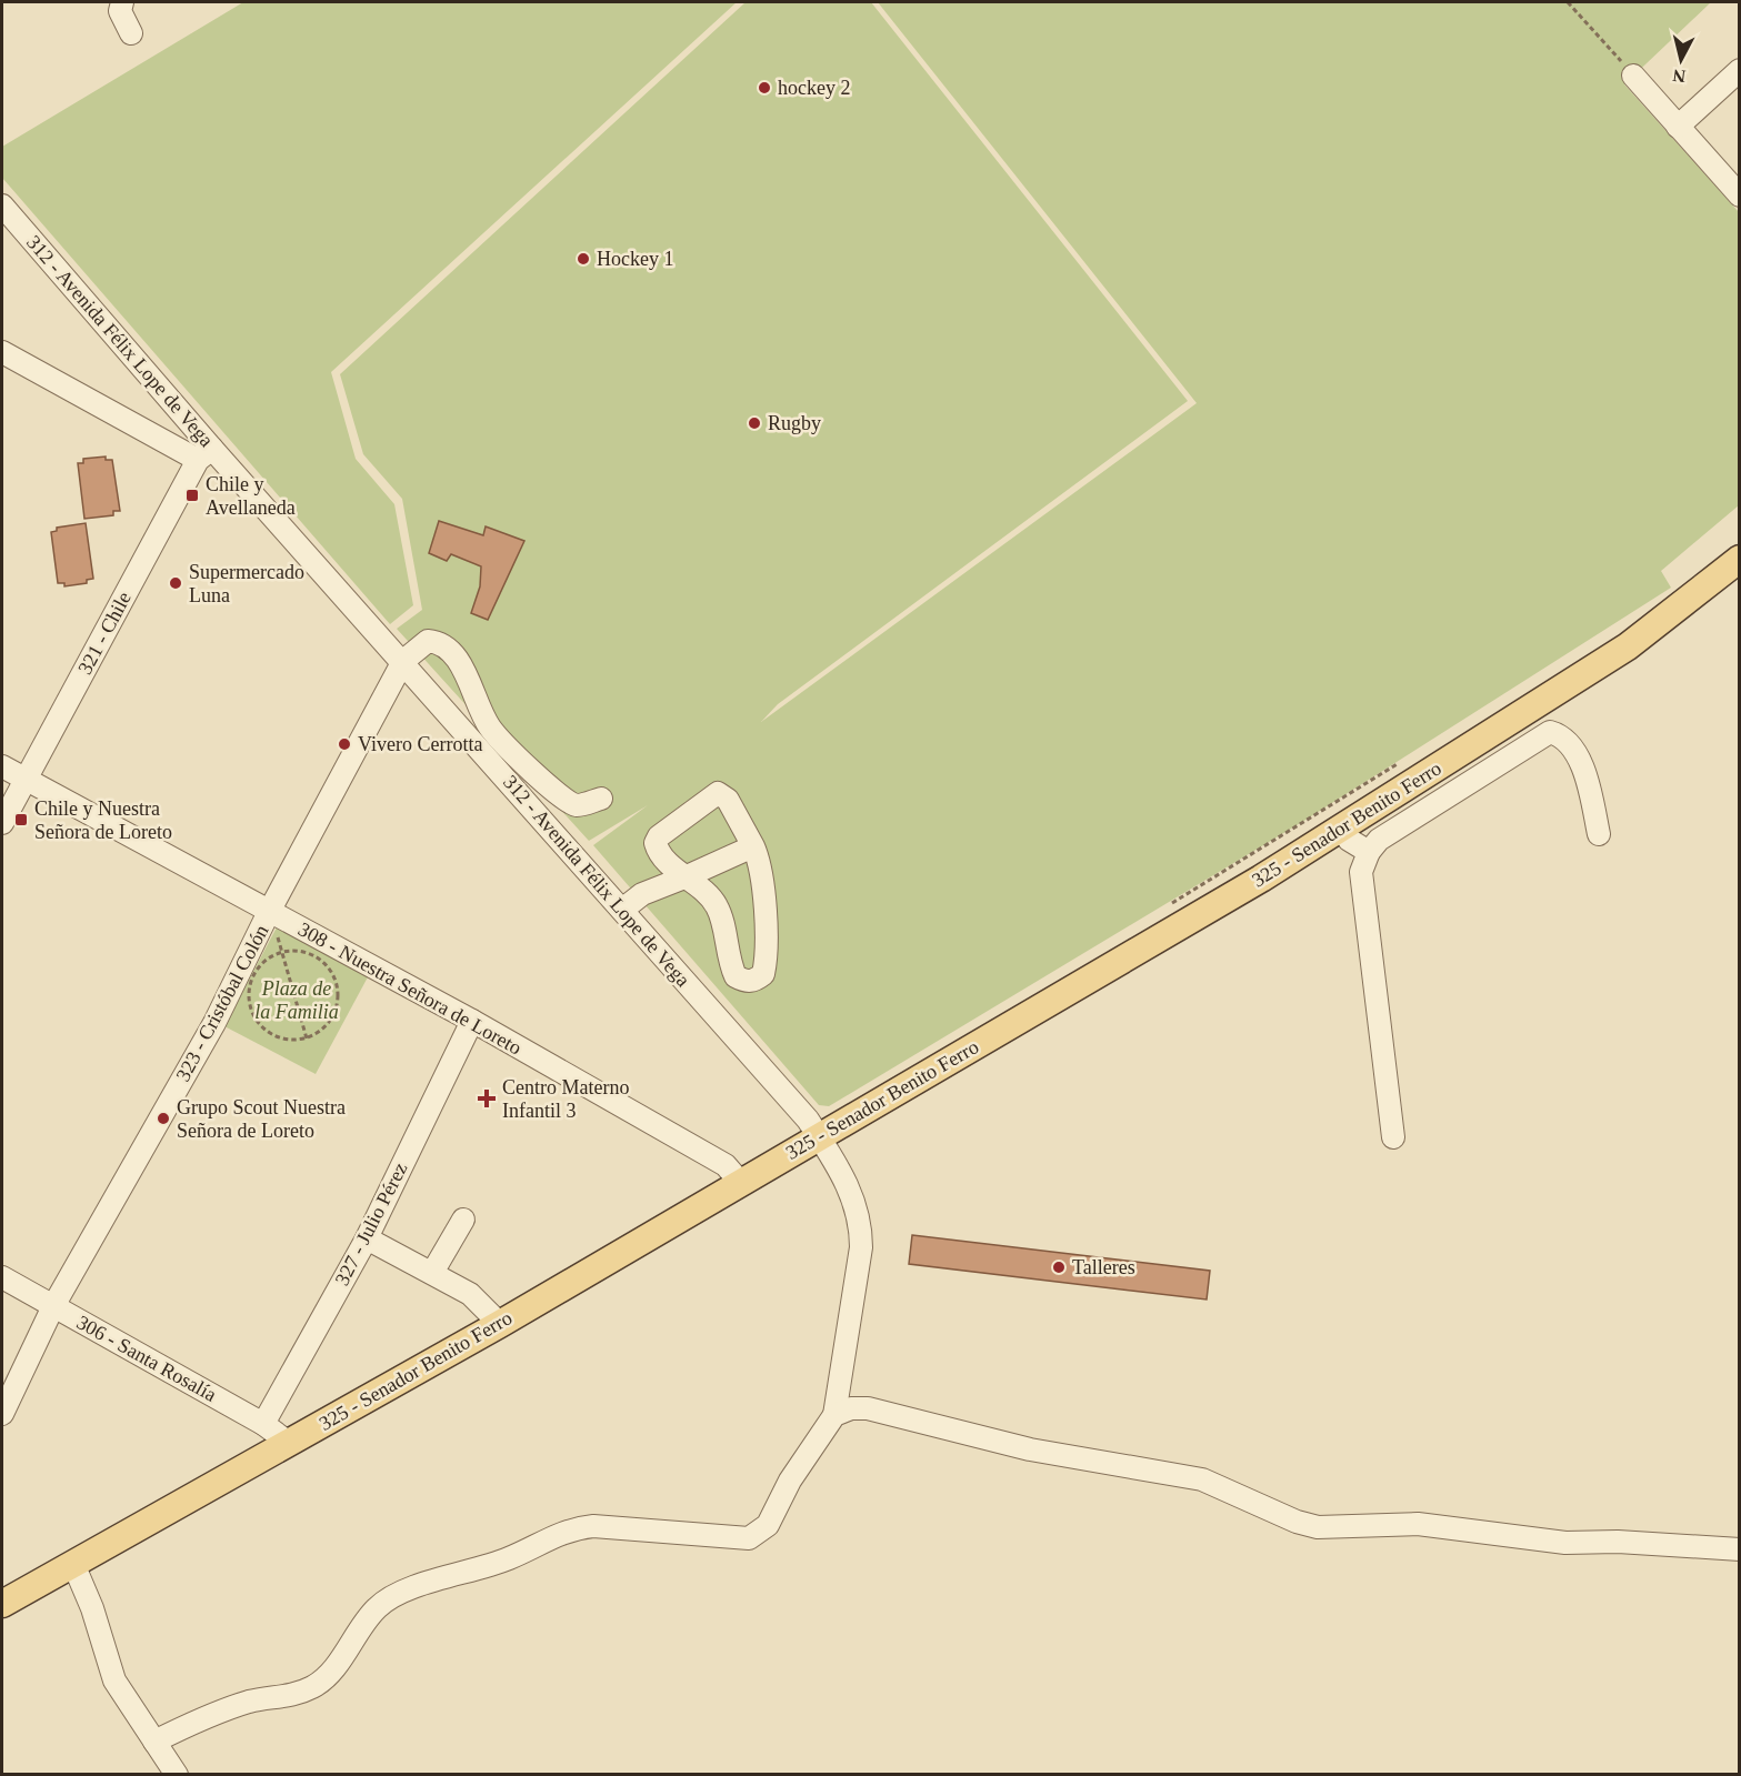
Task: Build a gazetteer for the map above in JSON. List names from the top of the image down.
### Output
{
  "streets": {
    "main road": ["325 - Senador Benito Ferro"],
    "street": [
      "312 - Avenida Félix Lope de Vega",
      "321 - Chile",
      "308 - Nuestra Señora de Loreto",
      "323 - Cristóbal Colón",
      "327 - Julio Pérez",
      "306 - Santa Rosalía"
    ]
  },
  "crossings": [
    ["312 - Avenida Félix Lope de Vega", "321 - Chile"],
    ["312 - Avenida Félix Lope de Vega", "325 - Senador Benito Ferro"],
    ["312 - Avenida Félix Lope de Vega", "323 - Cristóbal Colón"],
    ["321 - Chile", "308 - Nuestra Señora de Loreto"],
    ["325 - Senador Benito Ferro", "308 - Nuestra Señora de Loreto"],
    ["325 - Senador Benito Ferro", "306 - Santa Rosalía"],
    ["308 - Nuestra Señora de Loreto", "323 - Cristóbal Colón"],
    ["308 - Nuestra Señora de Loreto", "327 - Julio Pérez"],
    ["323 - Cristóbal Colón", "306 - Santa Rosalía"],
    ["327 - Julio Pérez", "306 - Santa Rosalía"]
  ],
  "parks": ["Plaza de la Familia"],
  "places": {
    "other": [
      "hockey 2",
      "Hockey 1",
      "Rugby",
      "Supermercado Luna",
      "Vivero Cerrotta",
      "Grupo Scout Nuestra Señora de Loreto",
      "Talleres"
    ],
    "transit": ["Chile y Avellaneda", "Chile y Nuestra Señora de Loreto"],
    "health": ["Centro Materno Infantil 3"]
  },
  "north": "bottom"
}
